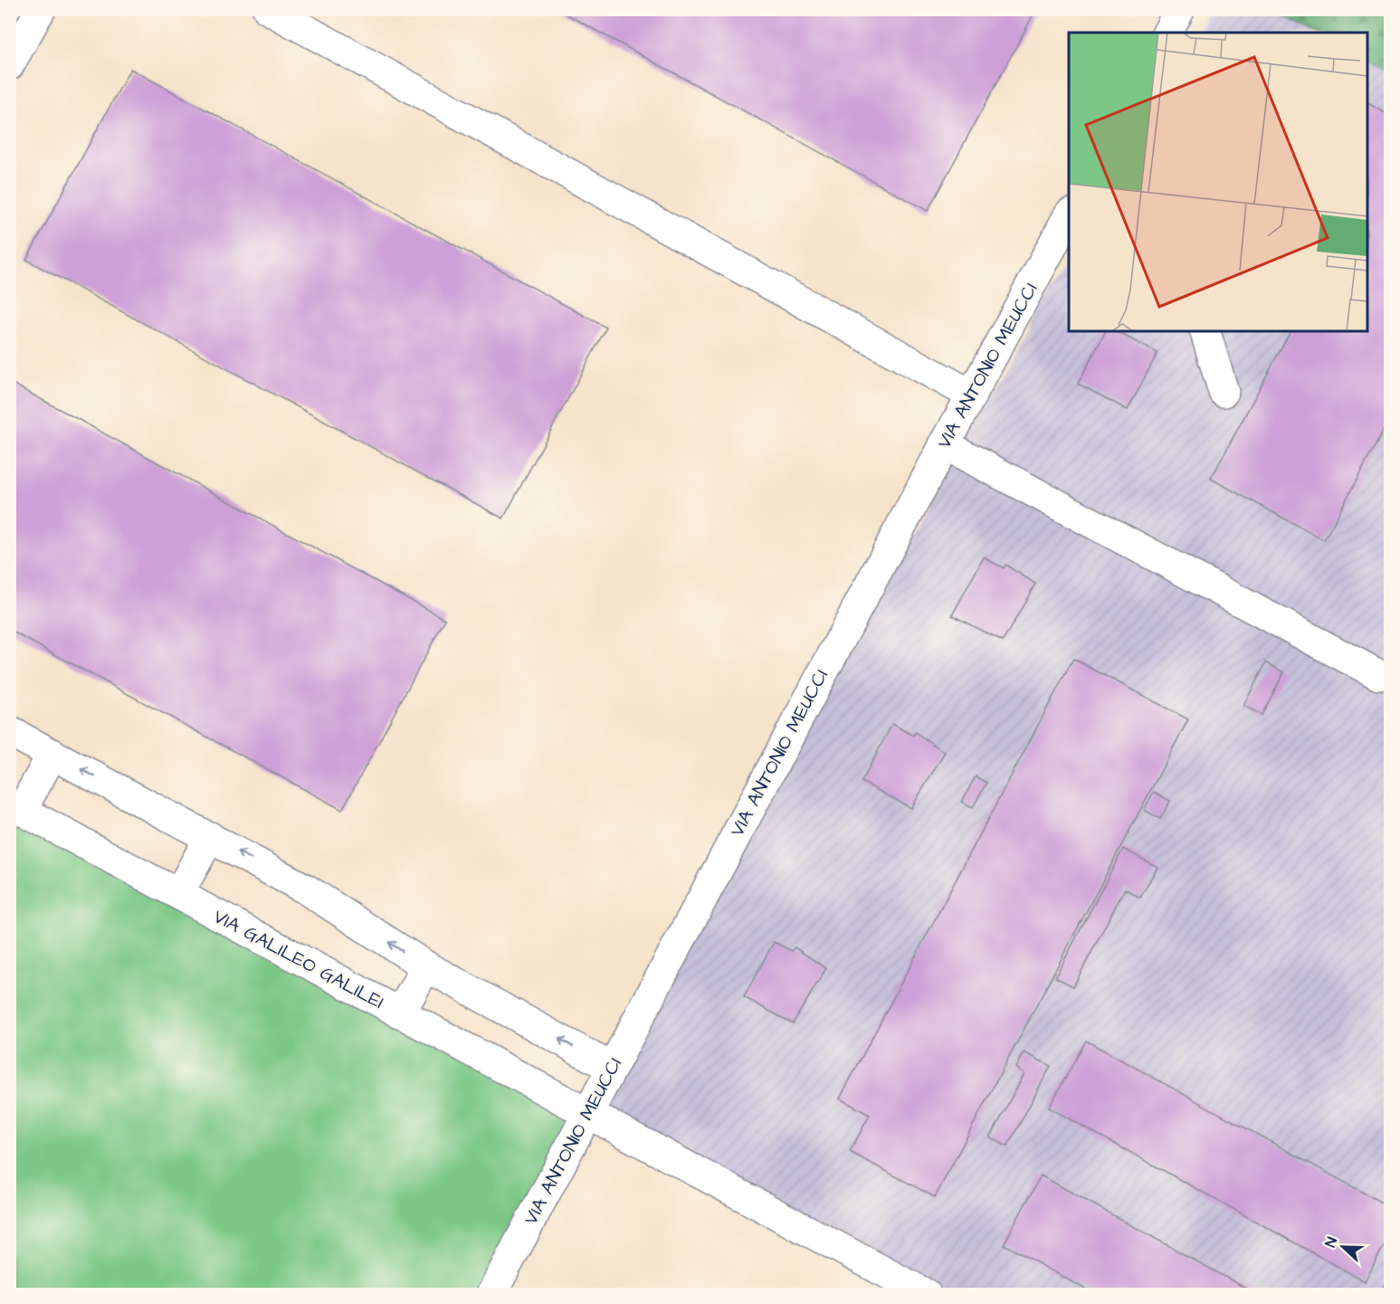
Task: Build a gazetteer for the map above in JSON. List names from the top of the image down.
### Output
{
  "streets": {
    "street": ["VIA ANTONIO MEUCCI", "VIA GALILEO GALILEI"]
  },
  "crossings": [
    ["VIA ANTONIO MEUCCI", "VIA GALILEO GALILEI"]
  ],
  "north": "left"
}
